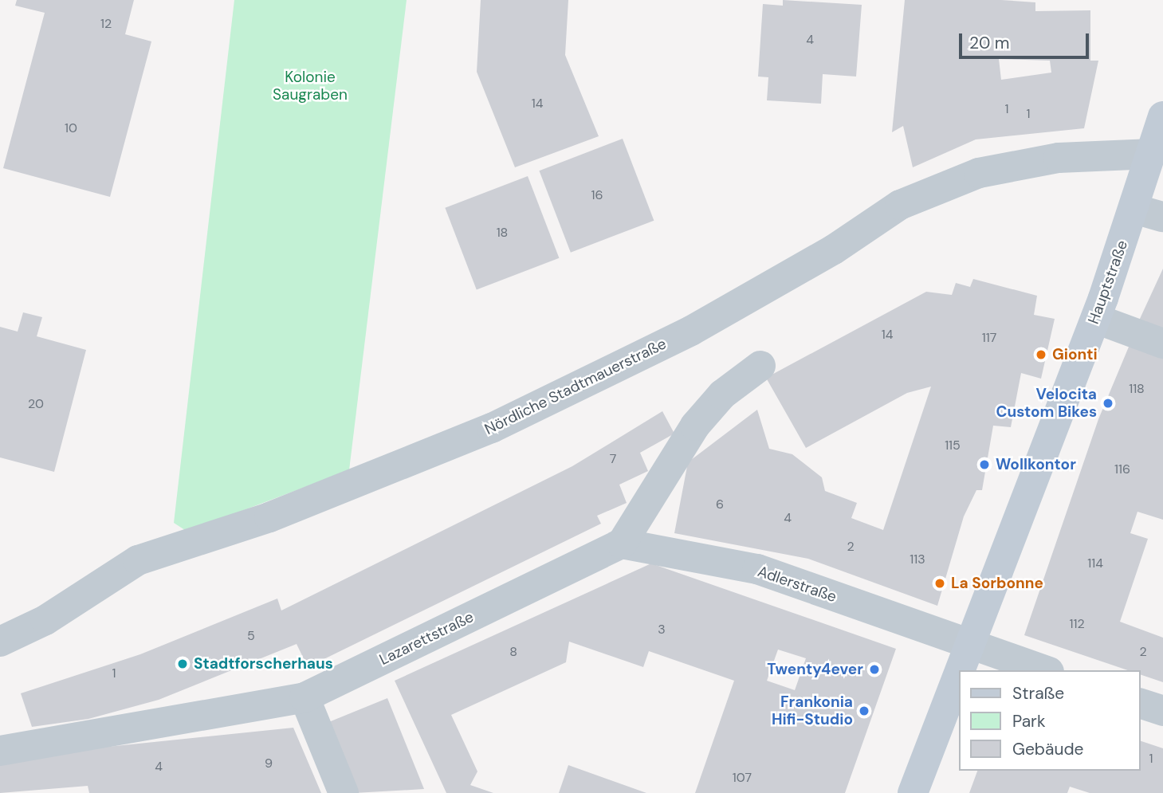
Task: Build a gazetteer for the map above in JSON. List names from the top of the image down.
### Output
{
  "streets": {
    "street": [
      "Hauptstraße",
      "Nördliche Stadtmauerstraße",
      "Adlerstraße",
      "Lazarettstraße"
    ]
  },
  "crossings": [
    ["Hauptstraße", "Nördliche Stadtmauerstraße"],
    ["Hauptstraße", "Adlerstraße"],
    ["Adlerstraße", "Lazarettstraße"]
  ],
  "parks": ["Kolonie Saugraben"],
  "places": [
    "Gionti",
    "Velocita Custom Bikes",
    "Wollkontor",
    "La Sorbonne",
    "Stadtforscherhaus",
    "Twenty4ever",
    "Frankonia Hifi-Studio"
  ],
  "house_numbers": [
    "12",
    "4",
    "14",
    "1",
    "1",
    "10",
    "16",
    "18",
    "14",
    "117",
    "118",
    "20",
    "115",
    "7",
    "116",
    "6",
    "4",
    "2",
    "113",
    "114",
    "112",
    "3",
    "5",
    "8",
    "2",
    "1",
    "1",
    "9",
    "4",
    "107"
  ],
  "legend": ["Straße", "Park", "Gebäude"],
  "scale_bar": "20 m"
}
